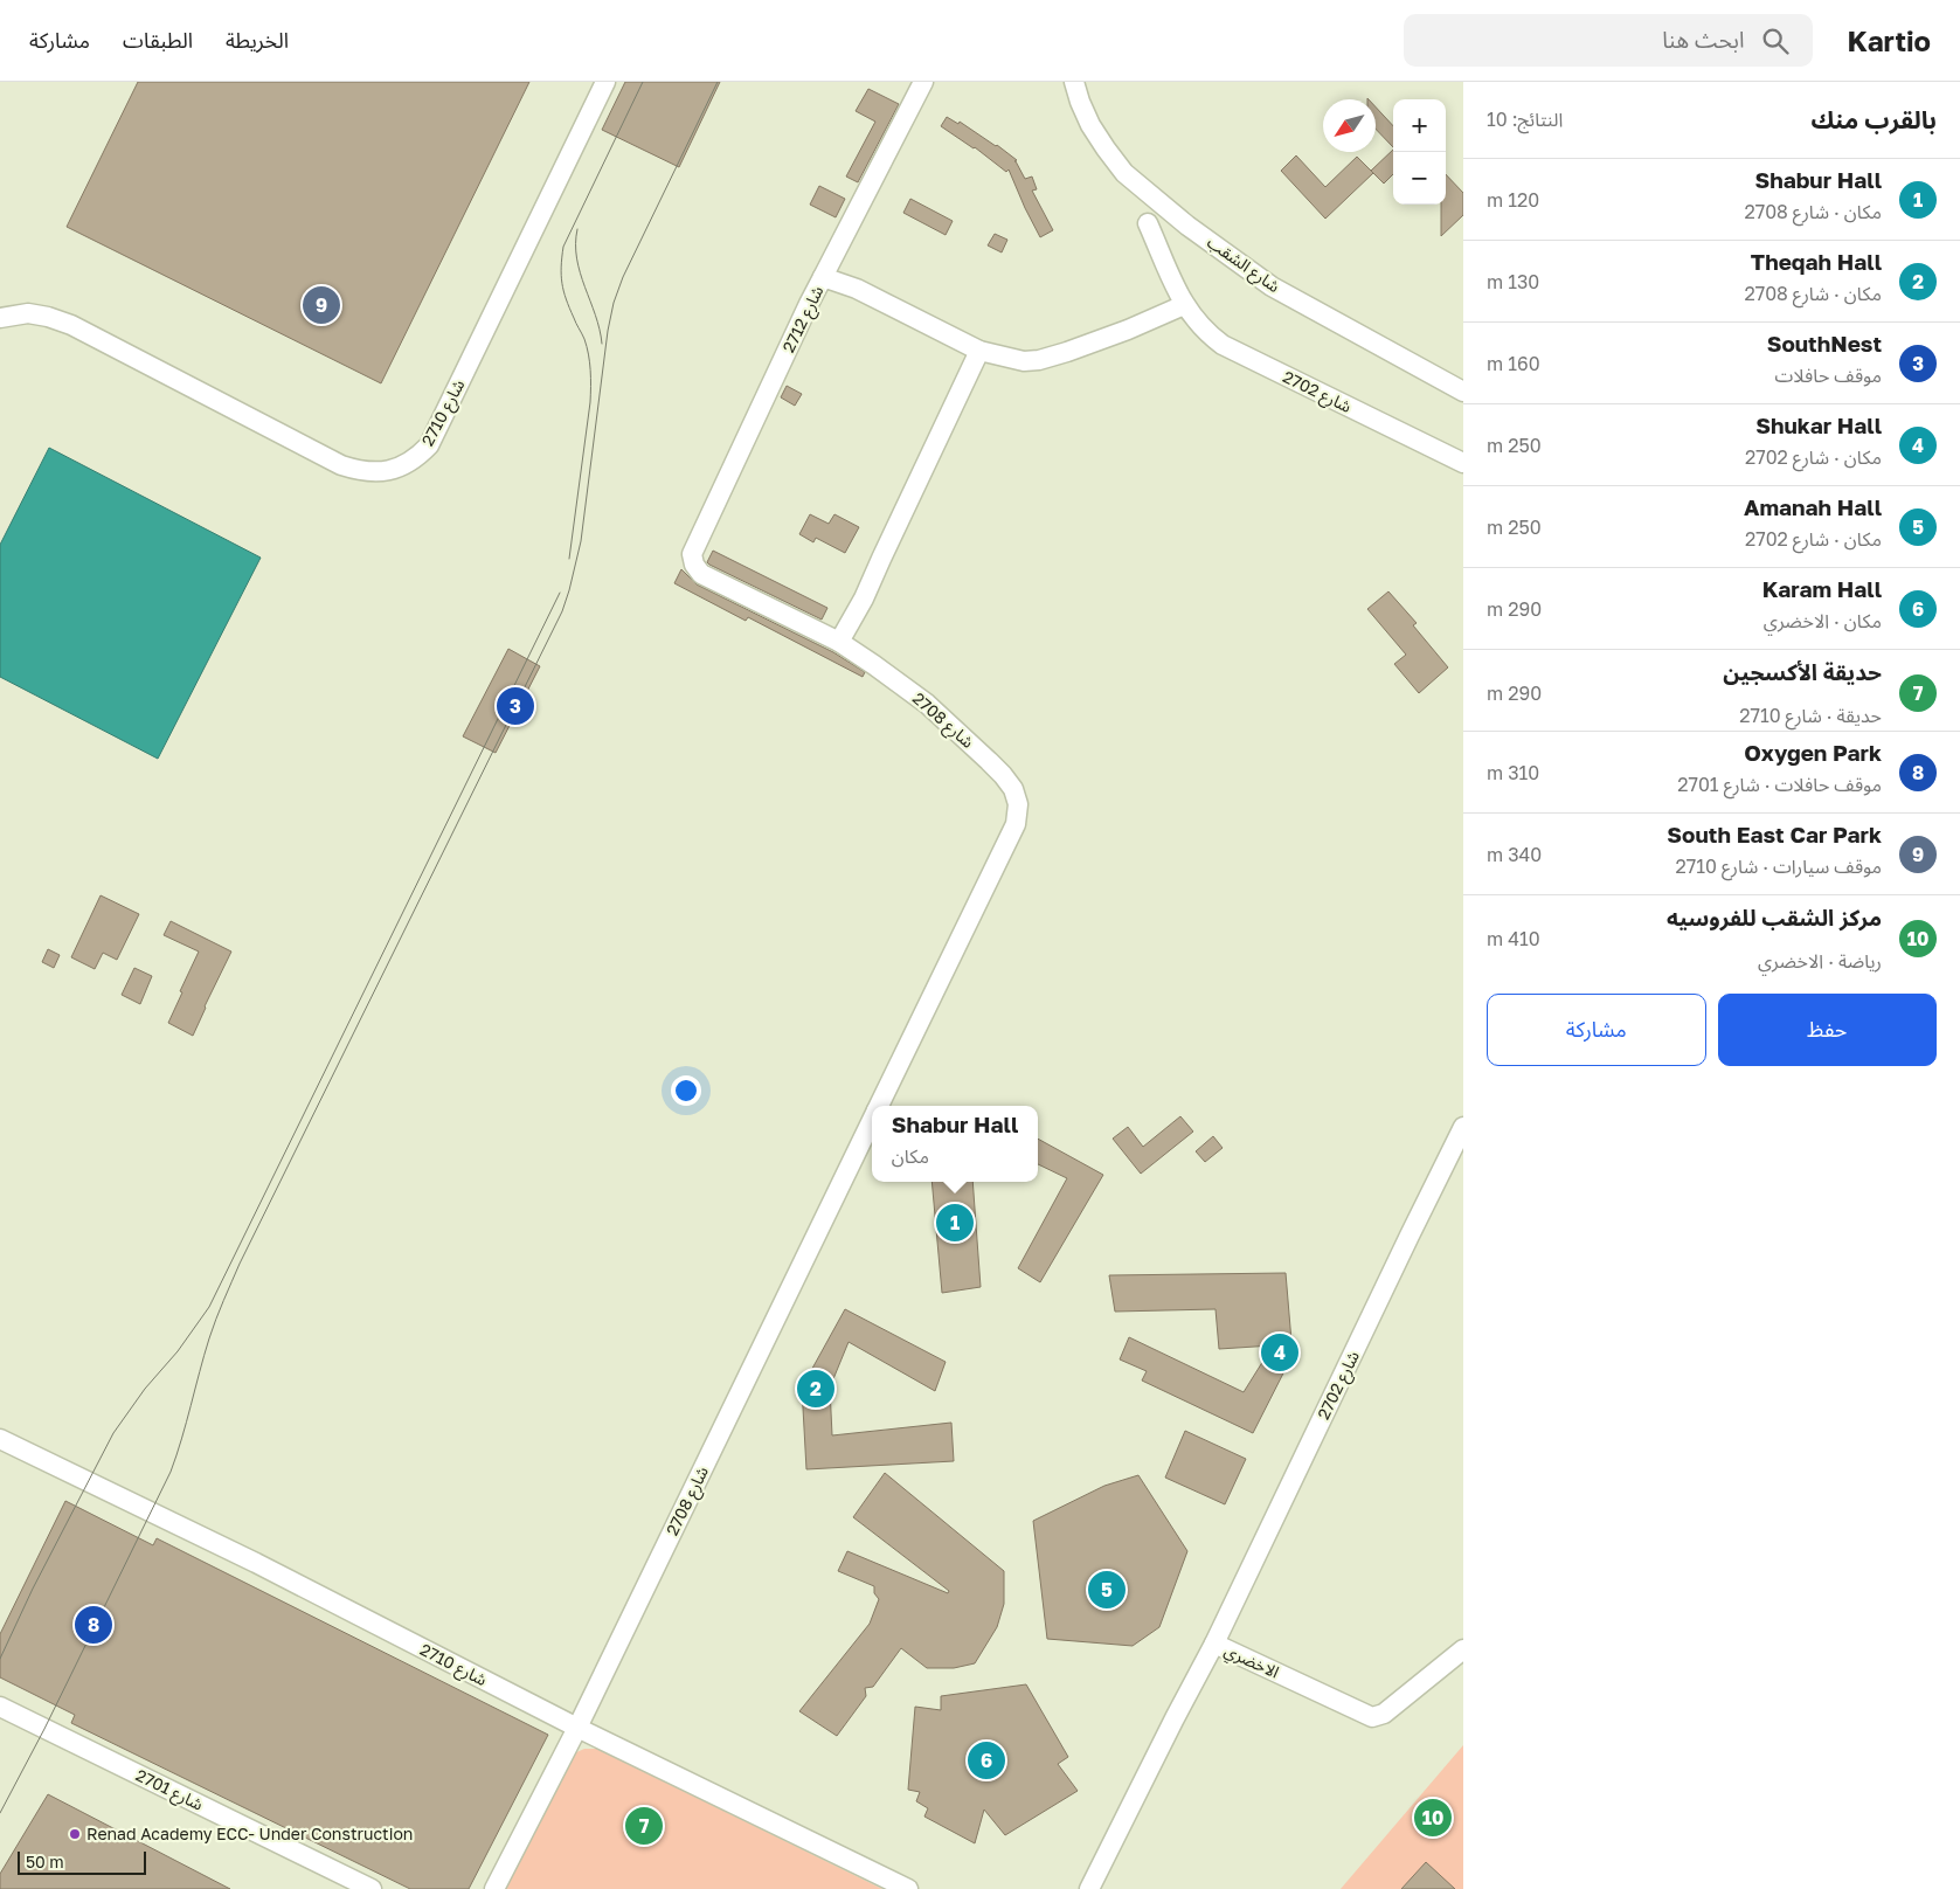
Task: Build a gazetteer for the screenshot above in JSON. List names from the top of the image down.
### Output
{
  "streets": {
    "street": [
      "شارع الشقب",
      "شارع 2712",
      "شارع 2702",
      "شارع 2710",
      "شارع 2708",
      "الاخضري",
      "شارع 2701"
    ]
  },
  "crossings": [
    ["شارع 2712", "شارع 2702"],
    ["شارع 2712", "شارع 2708"],
    ["شارع 2702", "الاخضري"],
    ["شارع 2710", "شارع 2708"]
  ],
  "places": ["Renad Academy ECC- Under Construction"],
  "scale_bar": "50 m",
  "north": "bottom left",
  "page": {
    "header": "Kartio",
    "search": "ابحث هنا",
    "nav": ["الخريطة", "الطبقات", "مشاركة"],
    "heading": ["بالقرب منك", "النتائج: 10"],
    "map_buttons": ["+", "−"],
    "list": [
      {
        "mark": "1",
        "name": "Shabur Hall",
        "note": "مكان · شارع 2708",
        "value": "120 m"
      },
      {
        "mark": "2",
        "name": "Theqah Hall",
        "note": "مكان · شارع 2708",
        "value": "130 m"
      },
      {
        "mark": "3",
        "name": "SouthNest",
        "note": "موقف حافلات",
        "value": "160 m"
      },
      {
        "mark": "4",
        "name": "Shukar Hall",
        "note": "مكان · شارع 2702",
        "value": "250 m"
      },
      {
        "mark": "5",
        "name": "Amanah Hall",
        "note": "مكان · شارع 2702",
        "value": "250 m"
      },
      {
        "mark": "6",
        "name": "Karam Hall",
        "note": "مكان · الاخضري",
        "value": "290 m"
      },
      {
        "mark": "7",
        "name": "حديقة الأكسجين",
        "note": "حديقة · شارع 2710",
        "value": "290 m"
      },
      {
        "mark": "8",
        "name": "Oxygen Park",
        "note": "موقف حافلات · شارع 2701",
        "value": "310 m"
      },
      {
        "mark": "9",
        "name": "South East Car Park",
        "note": "موقف سيارات · شارع 2710",
        "value": "340 m"
      },
      {
        "mark": "10",
        "name": "مركز الشقب للفروسيه",
        "note": "رياضة · الاخضري",
        "value": "410 m"
      }
    ],
    "pins": [
      "9",
      "3",
      "1",
      "4",
      "2",
      "5",
      "8",
      "6",
      "10",
      "7"
    ],
    "buttons": ["حفظ", "مشاركة"],
    "popup": ["Shabur Hall", "مكان"],
    "scale": "50 m"
  }
}
